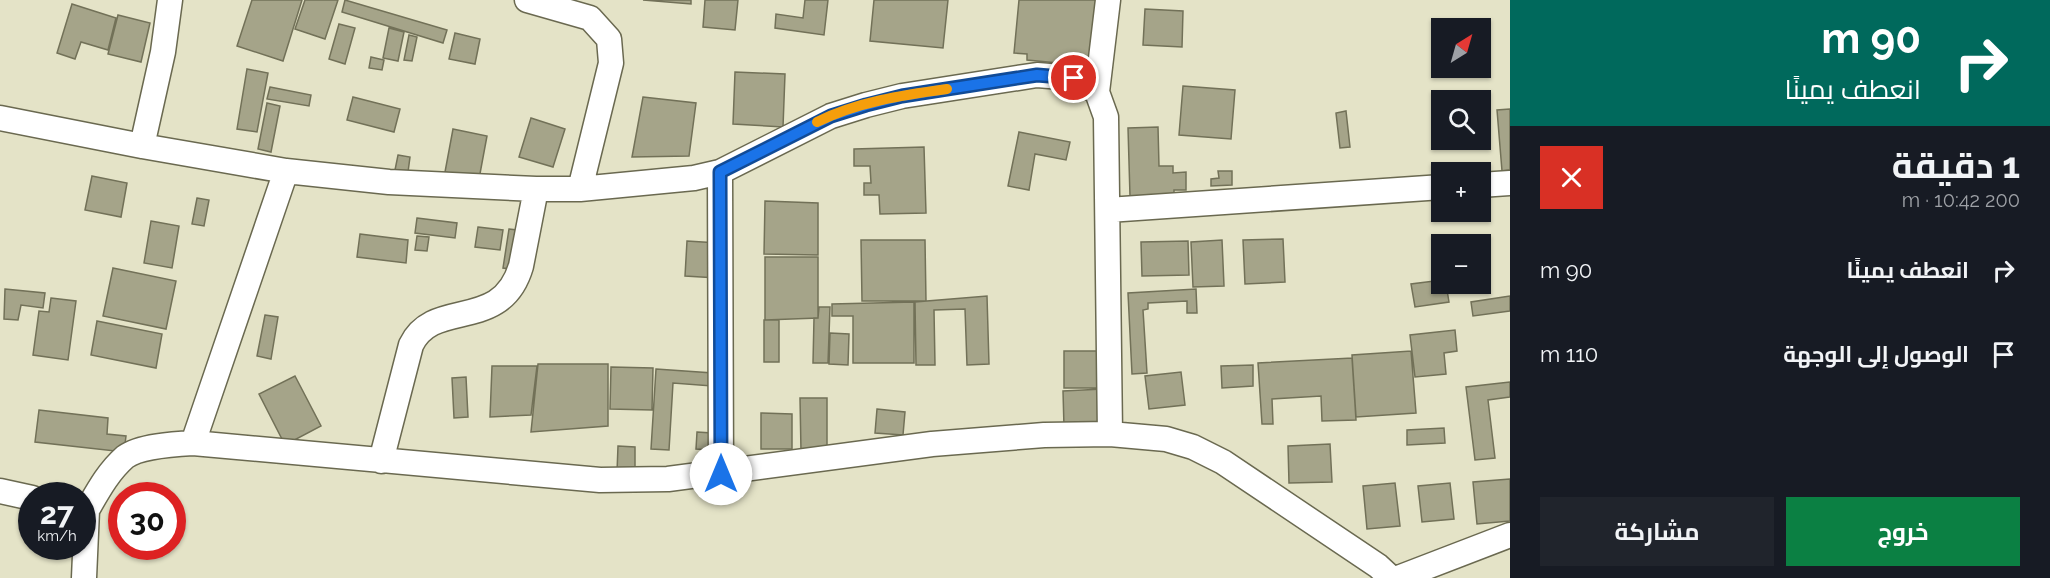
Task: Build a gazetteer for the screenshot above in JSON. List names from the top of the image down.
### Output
{
  "north": "top right",
  "page": {
    "turn": ["90 m", "انعطف يمينًا"],
    "map_buttons": ["+", "−"],
    "heading": ["1 دقيقة", "200 m · 10:42"],
    "list": [
      {
        "name": "انعطف يمينًا",
        "value": "90 m"
      },
      {
        "name": "الوصول إلى الوجهة",
        "value": "110 m"
      }
    ],
    "speed": "27 km/h",
    "limit": "30",
    "buttons": ["خروج", "مشاركة"]
  }
}
